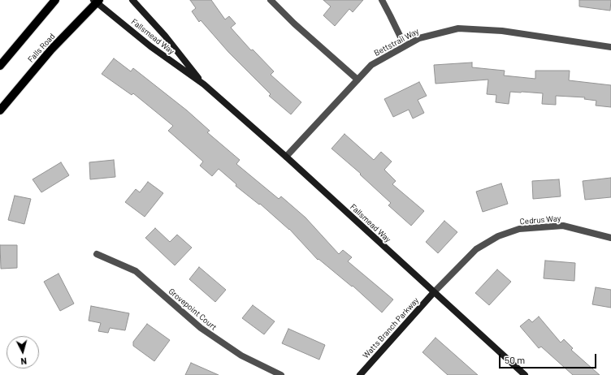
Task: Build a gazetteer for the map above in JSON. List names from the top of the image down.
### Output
{
  "streets": {
    "main road": ["Falls Road"],
    "street": [
      "Fallsmead Way",
      "Bettstrail Way",
      "Cedrus Way",
      "Grovepoint Court",
      "Watts Branch Parkway"
    ]
  },
  "crossings": [
    ["Fallsmead Way", "Bettstrail Way"],
    ["Fallsmead Way", "Falls Road"],
    ["Fallsmead Way", "Cedrus Way"],
    ["Fallsmead Way", "Watts Branch Parkway"],
    ["Cedrus Way", "Watts Branch Parkway"]
  ],
  "scale_bar": "50 m",
  "north": "bottom"
}
